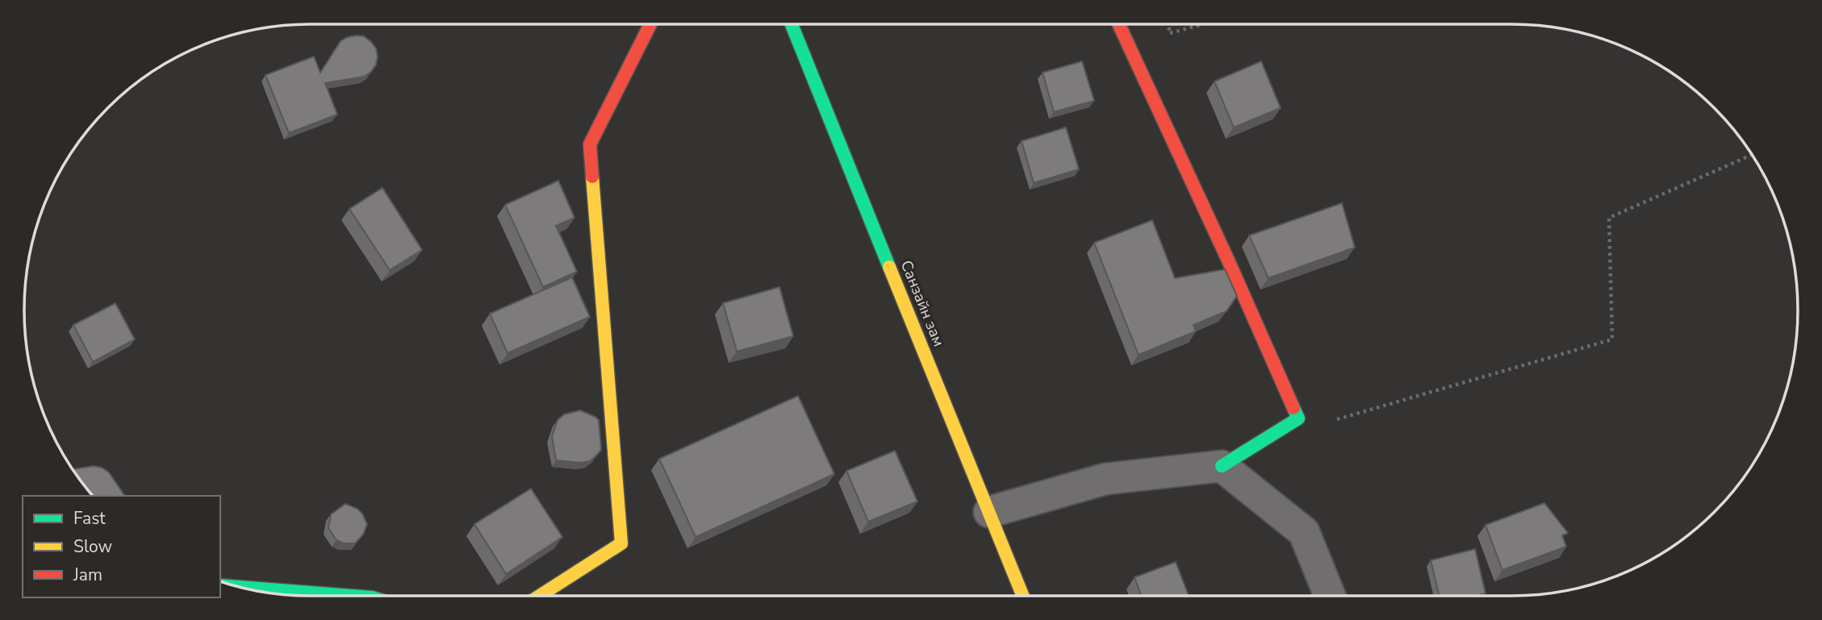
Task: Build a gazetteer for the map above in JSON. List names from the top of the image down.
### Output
{
  "streets": {
    "street": ["Санзайн зам"]
  },
  "legend": ["Fast", "Slow", "Jam"]
}
